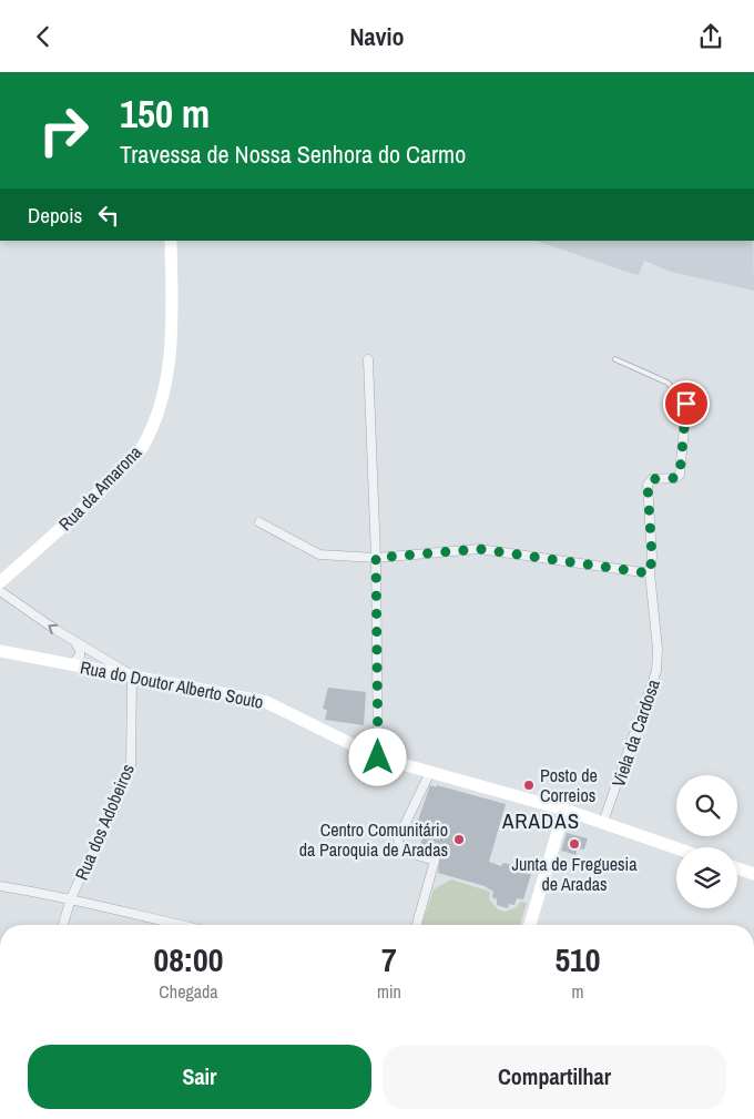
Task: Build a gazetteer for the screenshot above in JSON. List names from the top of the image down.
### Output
{
  "streets": {
    "main road": ["Rua da Amarona", "Rua do Doutor Alberto Souto"],
    "street": ["Viela da Cardosa", "Rua dos Adobeiros"]
  },
  "crossings": [
    ["Rua do Doutor Alberto Souto", "Viela da Cardosa"],
    ["Rua do Doutor Alberto Souto", "Rua dos Adobeiros"]
  ],
  "districts": ["ARADAS"],
  "places": ["Posto de Correios", "Centro Comunitário da Paroquia de Aradas", "Junta de Freguesia de Aradas"],
  "page": {
    "header": "Navio",
    "turn": ["150 m", "Travessa de Nossa Senhora do Carmo"],
    "then": "Depois",
    "eta": [
      "08:00",
      "Chegada",
      "7",
      "min",
      "510",
      "m"
    ],
    "buttons": ["Sair", "Compartilhar"]
  }
}
